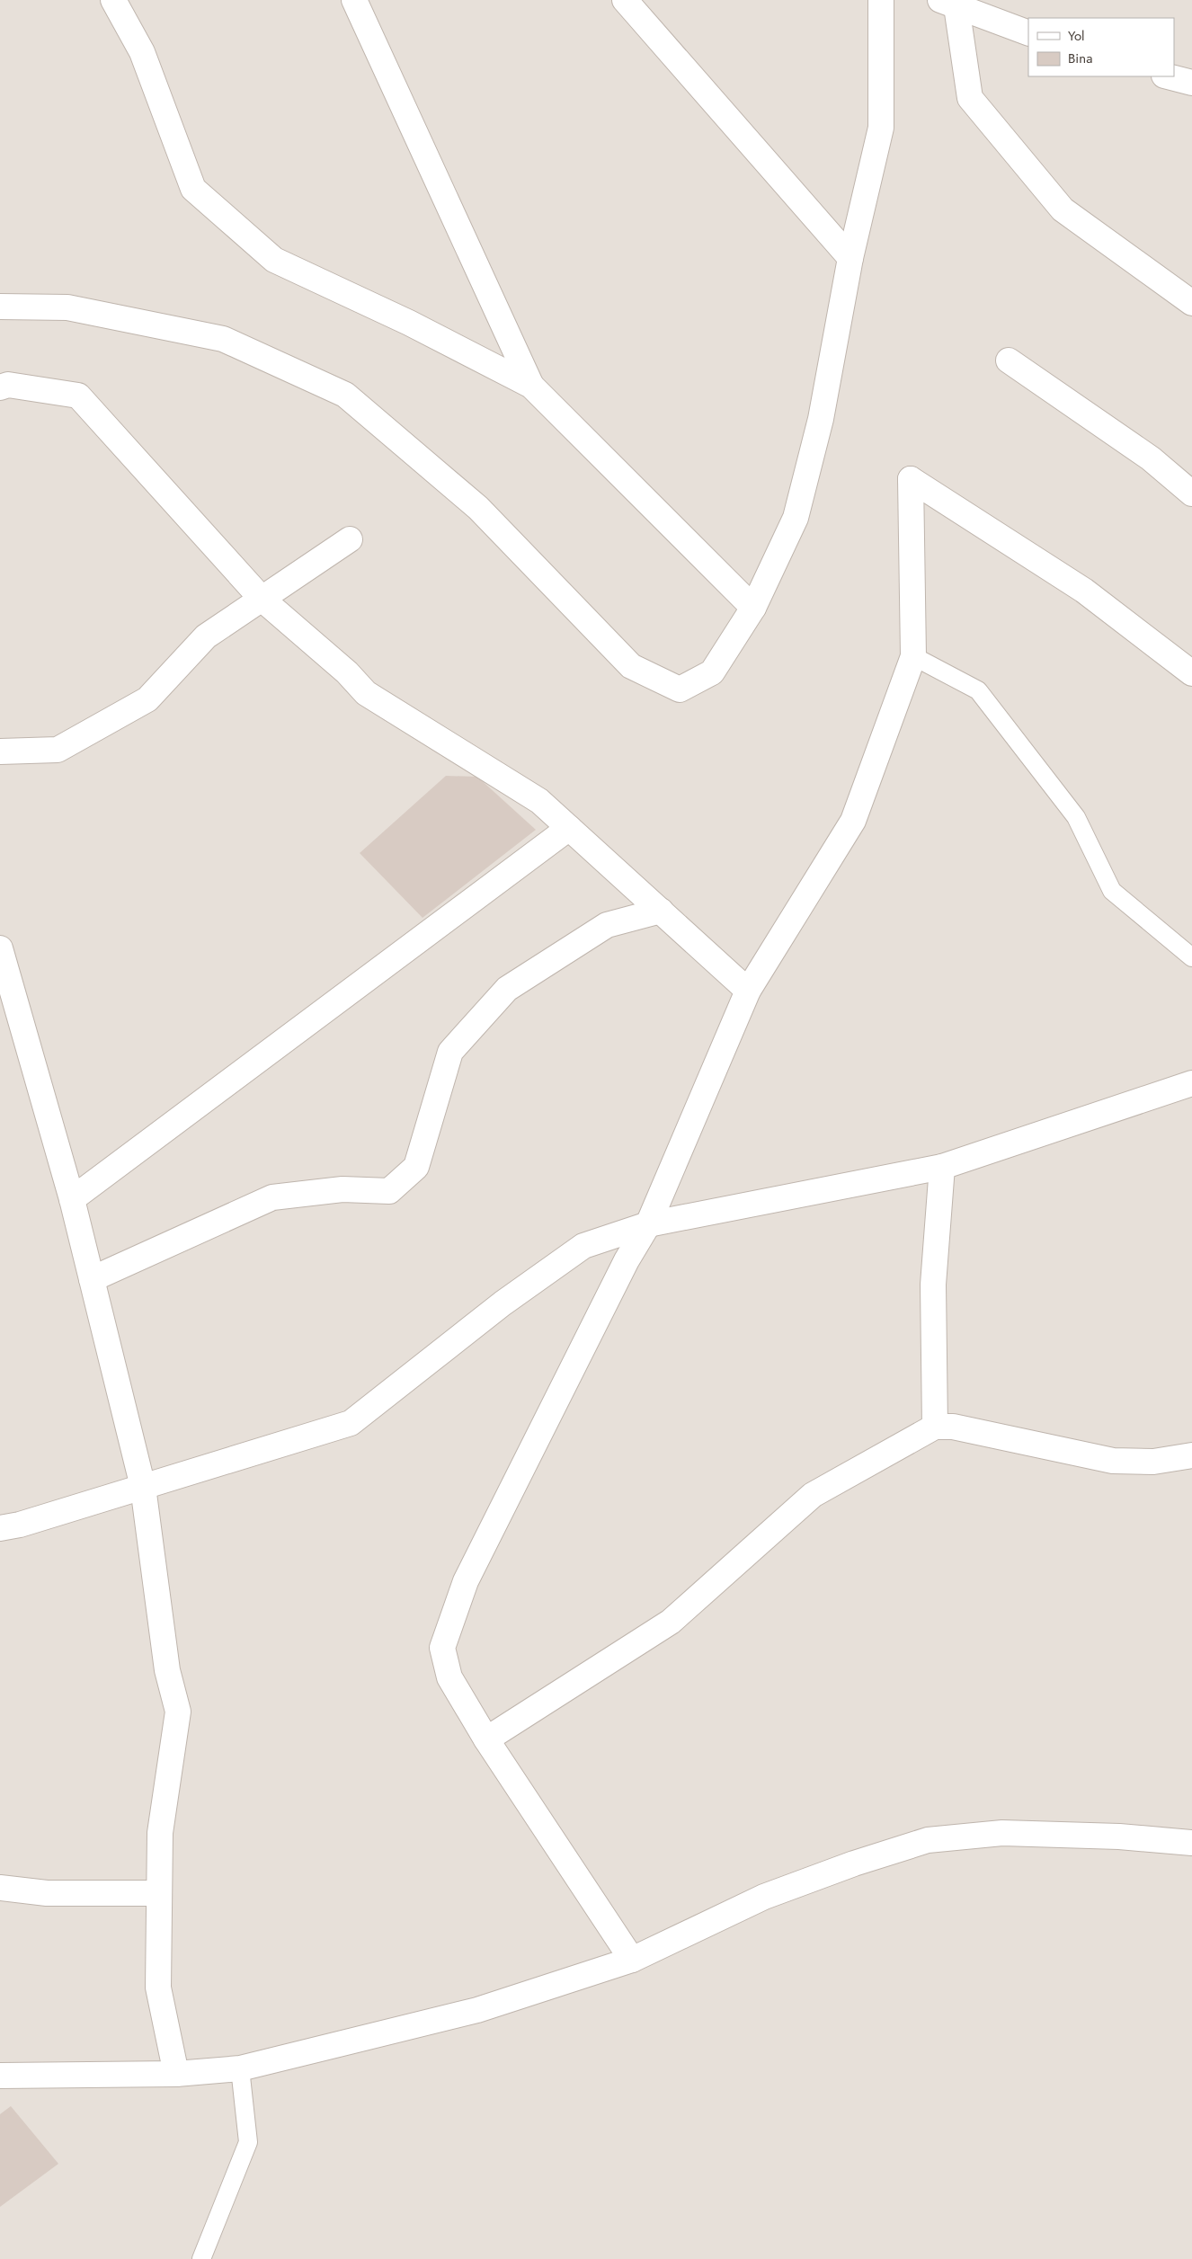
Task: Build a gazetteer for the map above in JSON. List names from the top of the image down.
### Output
{
  "legend": ["Yol", "Bina"]
}
